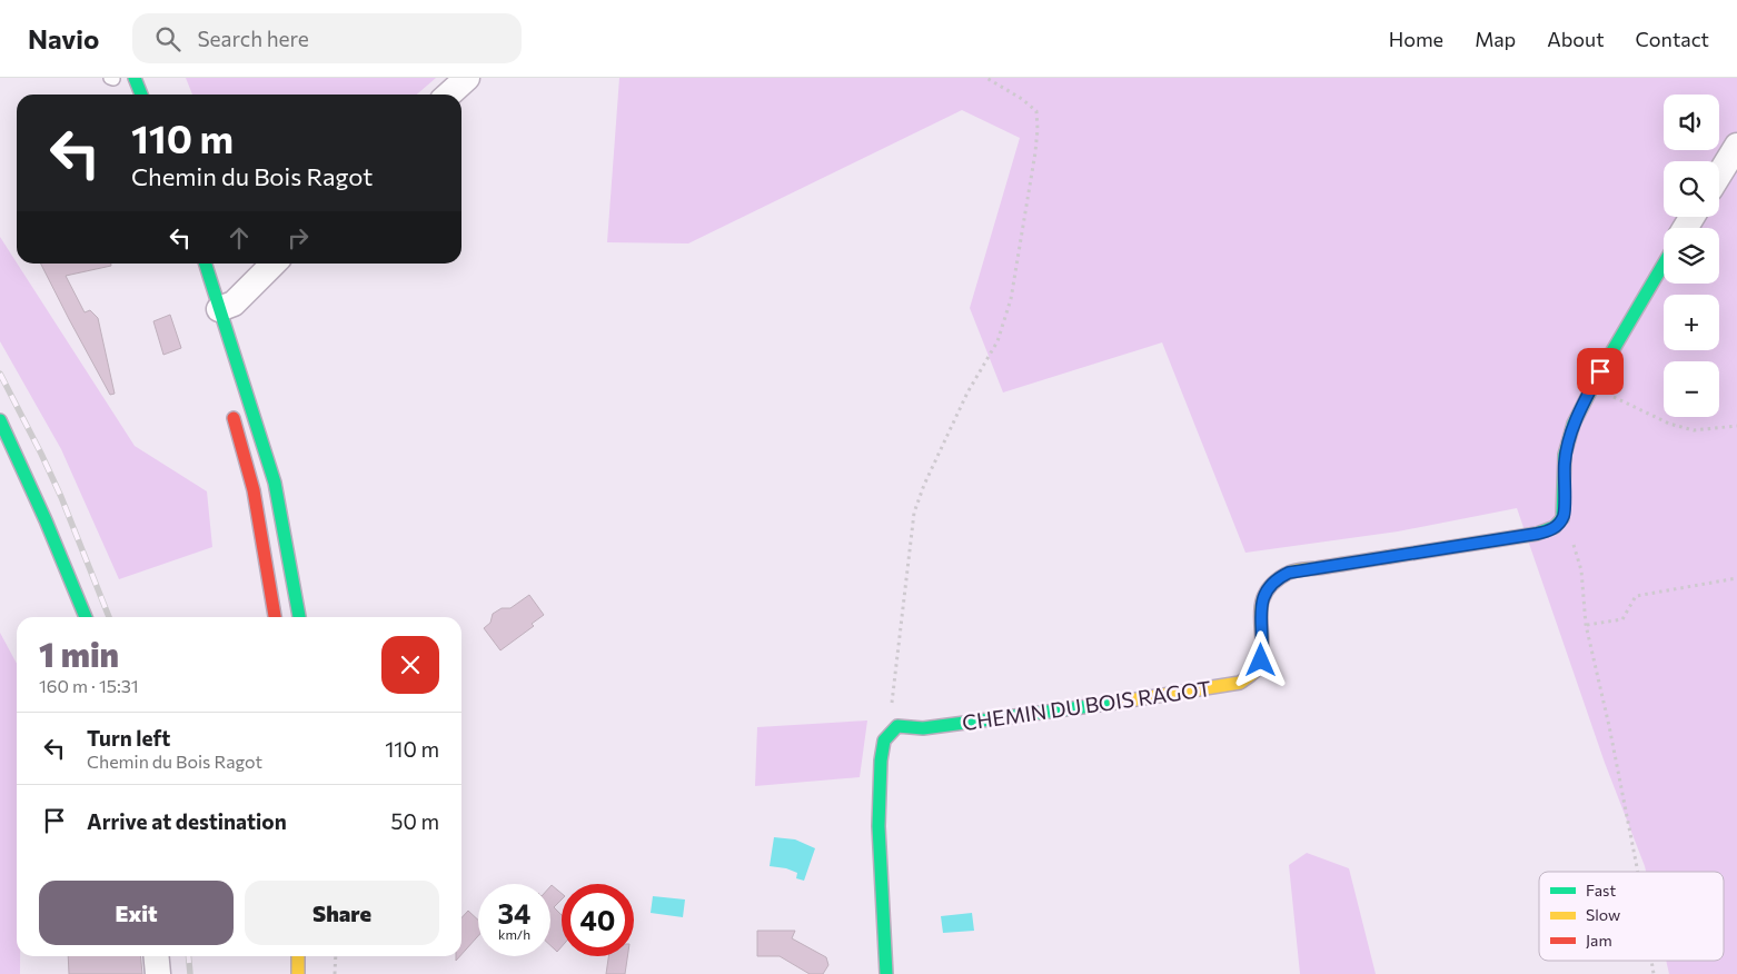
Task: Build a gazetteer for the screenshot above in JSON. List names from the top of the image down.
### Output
{
  "streets": {
    "street": ["CHEMIN DU BOIS RAGOT"]
  },
  "legend": ["Fast", "Slow", "Jam"],
  "page": {
    "header": "Navio",
    "search": "Search here",
    "nav": [
      "Home",
      "Map",
      "About",
      "Contact"
    ],
    "map_buttons": ["+", "−"],
    "turn": ["110 m", "Chemin du Bois Ragot"],
    "heading": ["1 min", "160 m · 15:31"],
    "list": [
      {
        "name": "Turn left",
        "note": "Chemin du Bois Ragot",
        "value": "110 m"
      },
      {
        "name": "Arrive at destination",
        "value": "50 m"
      }
    ],
    "buttons": ["Exit", "Share"],
    "speed": "34 km/h",
    "limit": "40"
  }
}
